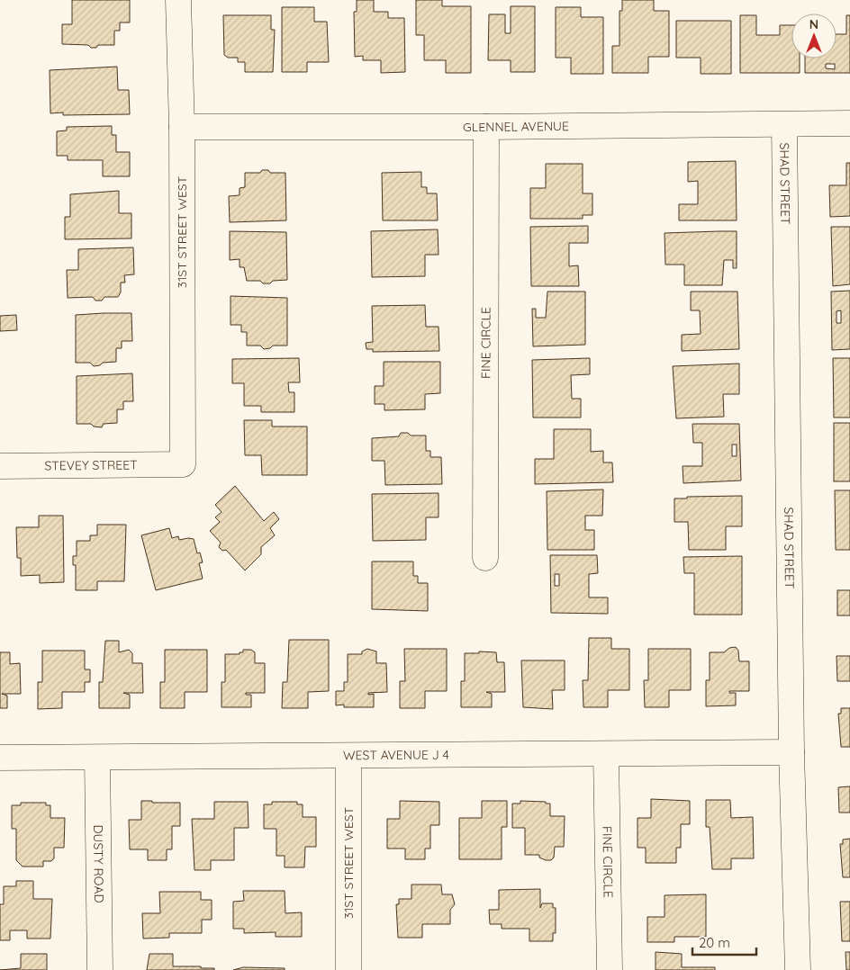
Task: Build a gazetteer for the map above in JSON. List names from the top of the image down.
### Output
{
  "streets": {
    "street": [
      "GLENNEL AVENUE",
      "SHAD STREET",
      "31ST STREET WEST",
      "FINE CIRCLE",
      "STEVEY STREET",
      "WEST AVENUE J 4",
      "DUSTY ROAD"
    ]
  },
  "crossings": [
    ["GLENNEL AVENUE", "SHAD STREET"],
    ["GLENNEL AVENUE", "31ST STREET WEST"],
    ["GLENNEL AVENUE", "FINE CIRCLE"],
    ["SHAD STREET", "WEST AVENUE J 4"],
    ["31ST STREET WEST", "STEVEY STREET"],
    ["31ST STREET WEST", "WEST AVENUE J 4"],
    ["FINE CIRCLE", "WEST AVENUE J 4"],
    ["WEST AVENUE J 4", "DUSTY ROAD"]
  ],
  "scale_bar": "20 m",
  "north": "top"
}
